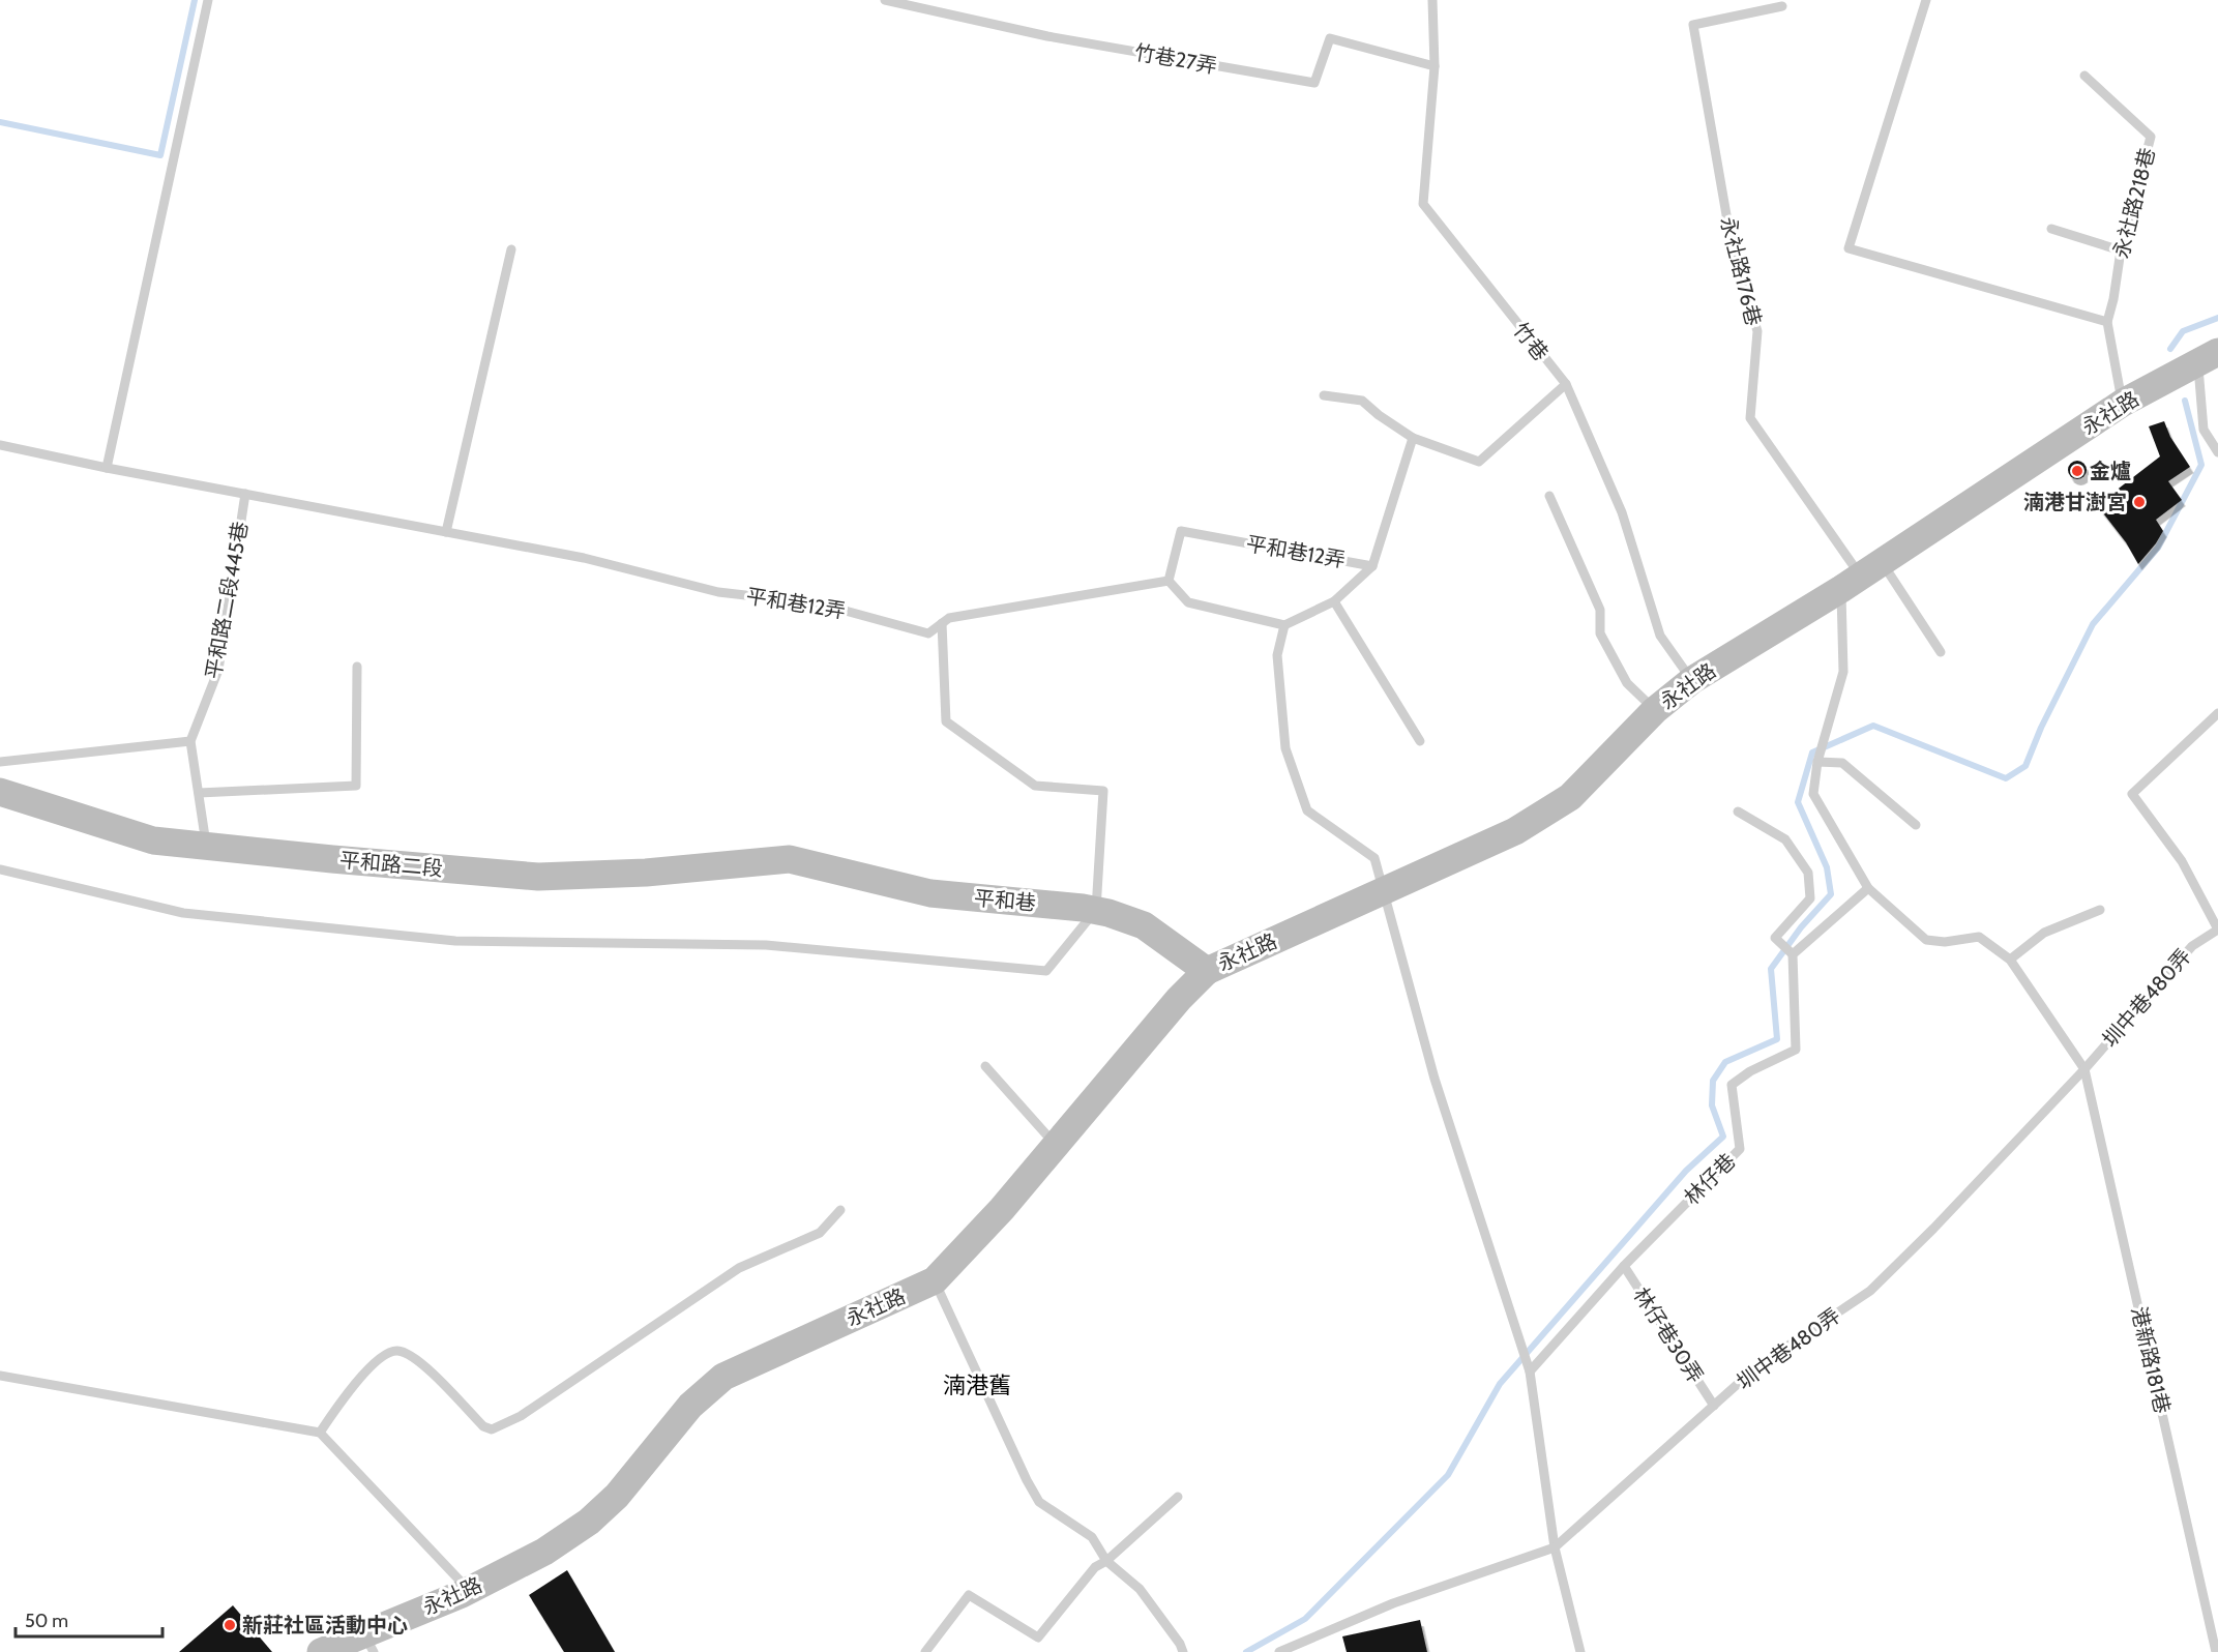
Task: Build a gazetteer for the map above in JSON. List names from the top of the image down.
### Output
{
  "streets": {
    "street": ["永社路", "平和路二段", "平和巷"],
    "lane": [
      "竹巷27弄",
      "永社路218巷",
      "永社路176巷",
      "竹巷",
      "平和巷12弄",
      "平和路二段445巷",
      "圳中巷480弄",
      "林仔巷",
      "林仔巷30弄",
      "港新路181巷"
    ]
  },
  "crossings": [
    ["竹巷27弄", "竹巷"],
    ["永社路176巷", "永社路"],
    ["竹巷", "永社路"],
    ["永社路", "平和巷"],
    ["平和路二段", "平和巷"],
    ["圳中巷480弄", "林仔巷30弄"],
    ["圳中巷480弄", "港新路181巷"],
    ["林仔巷", "林仔巷30弄"]
  ],
  "districts": ["湳港舊"],
  "places": ["金爐", "湳港甘澍宮", "新莊社區活動中心"],
  "scale_bar": "50 m"
}
